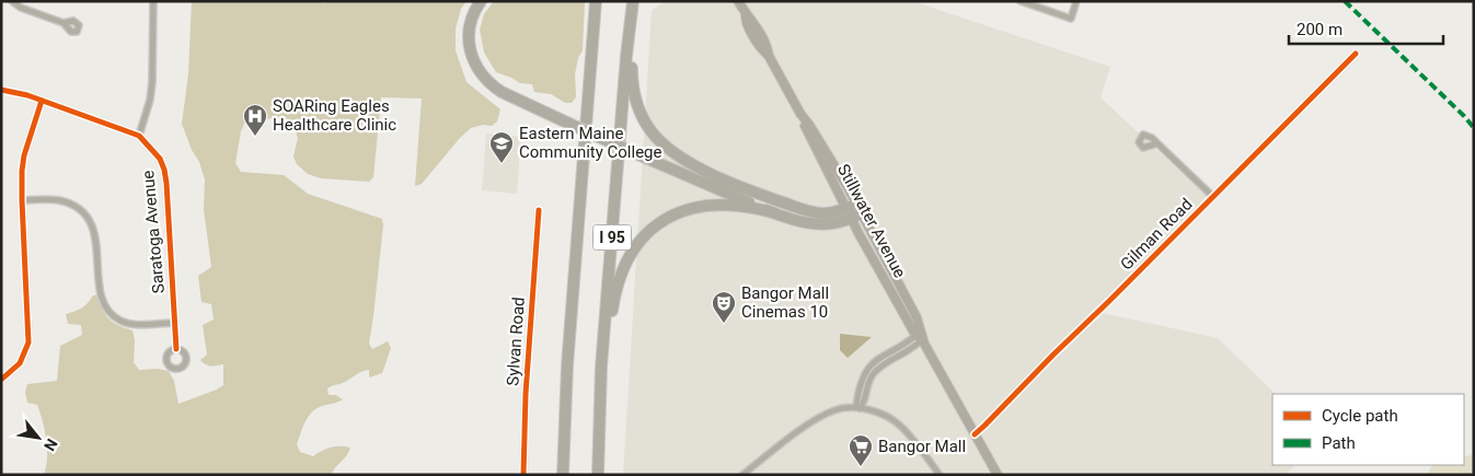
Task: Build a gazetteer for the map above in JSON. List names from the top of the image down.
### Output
{
  "streets": {
    "highway": ["I 95"],
    "main road": ["Stillwater Avenue"],
    "street": ["Saratoga Avenue", "Gilman Road", "Sylvan Road"]
  },
  "crossings": [
    ["Stillwater Avenue", "Gilman Road"]
  ],
  "places": {
    "hospital": ["SOARing Eagles Healthcare Clinic"],
    "school or university": ["Eastern Maine Community College"],
    "theatre": ["Bangor Mall Cinemas 10"],
    "supermarket": ["Bangor Mall"]
  },
  "legend": ["Cycle path", "Path"],
  "scale_bar": "200 m",
  "north": "bottom right"
}
